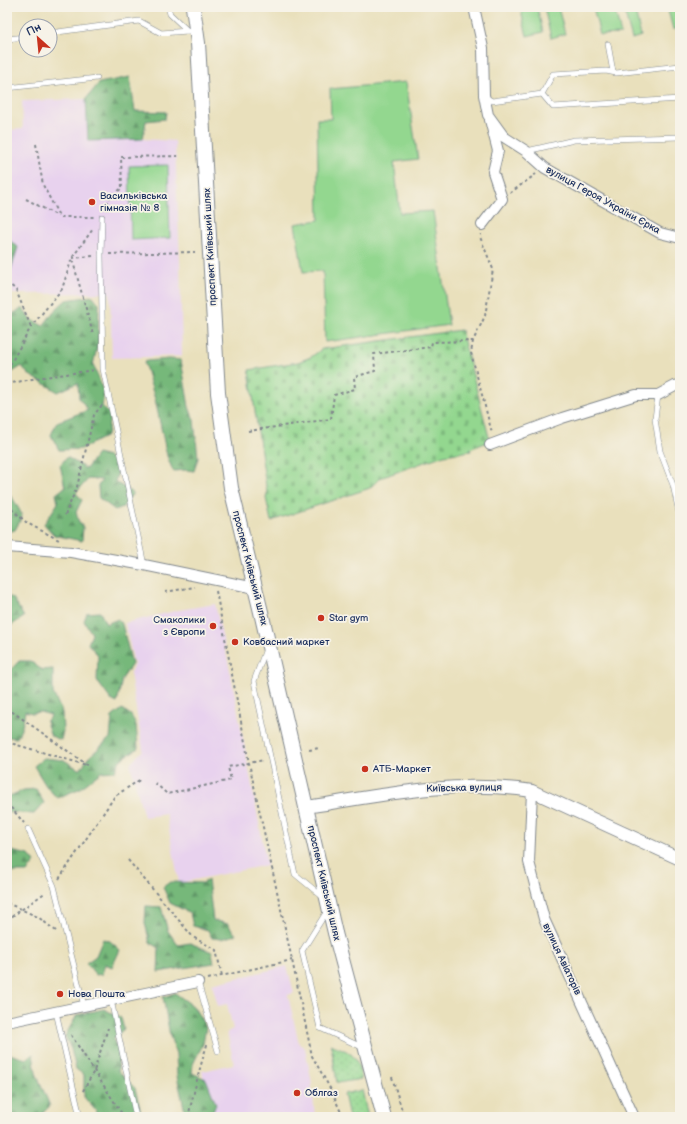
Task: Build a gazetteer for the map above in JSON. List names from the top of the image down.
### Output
{
  "streets": {
    "main road": ["проспект Київський шлях"],
    "street": ["вулиця Героя України Єрка", "Київська вулиця", "вулиця Авіаторів"]
  },
  "crossings": [
    ["проспект Київський шлях", "Київська вулиця"],
    ["Київська вулиця", "вулиця Авіаторів"]
  ],
  "places": [
    "Васильківська гімназія № 8",
    "Star gym",
    "Смаколики з Європи",
    "Ковбасний маркет",
    "АТБ-Маркет",
    "Нова Пошта",
    "Облгаз"
  ],
  "north": "top left"
}
